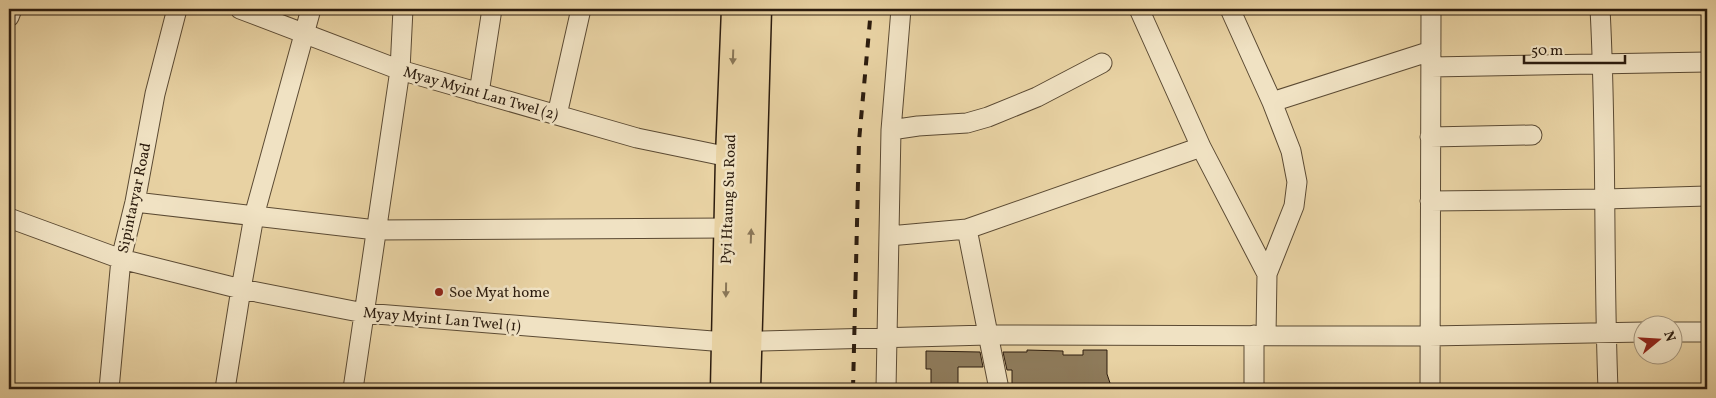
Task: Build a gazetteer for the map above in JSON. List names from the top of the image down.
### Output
{
  "streets": {
    "highway": ["Pyi Htaung Su Road"],
    "street": ["Myay Myint Lan Twel (2)", "Sipintaryar Road", "Myay Myint Lan Twel (1)"]
  },
  "crossings": [
    ["Myay Myint Lan Twel (2)", "Pyi Htaung Su Road"],
    ["Sipintaryar Road", "Myay Myint Lan Twel (1)"],
    ["Pyi Htaung Su Road", "Myay Myint Lan Twel (1)"]
  ],
  "places": ["Soe Myat home"],
  "scale_bar": "50 m",
  "north": "right"
}
